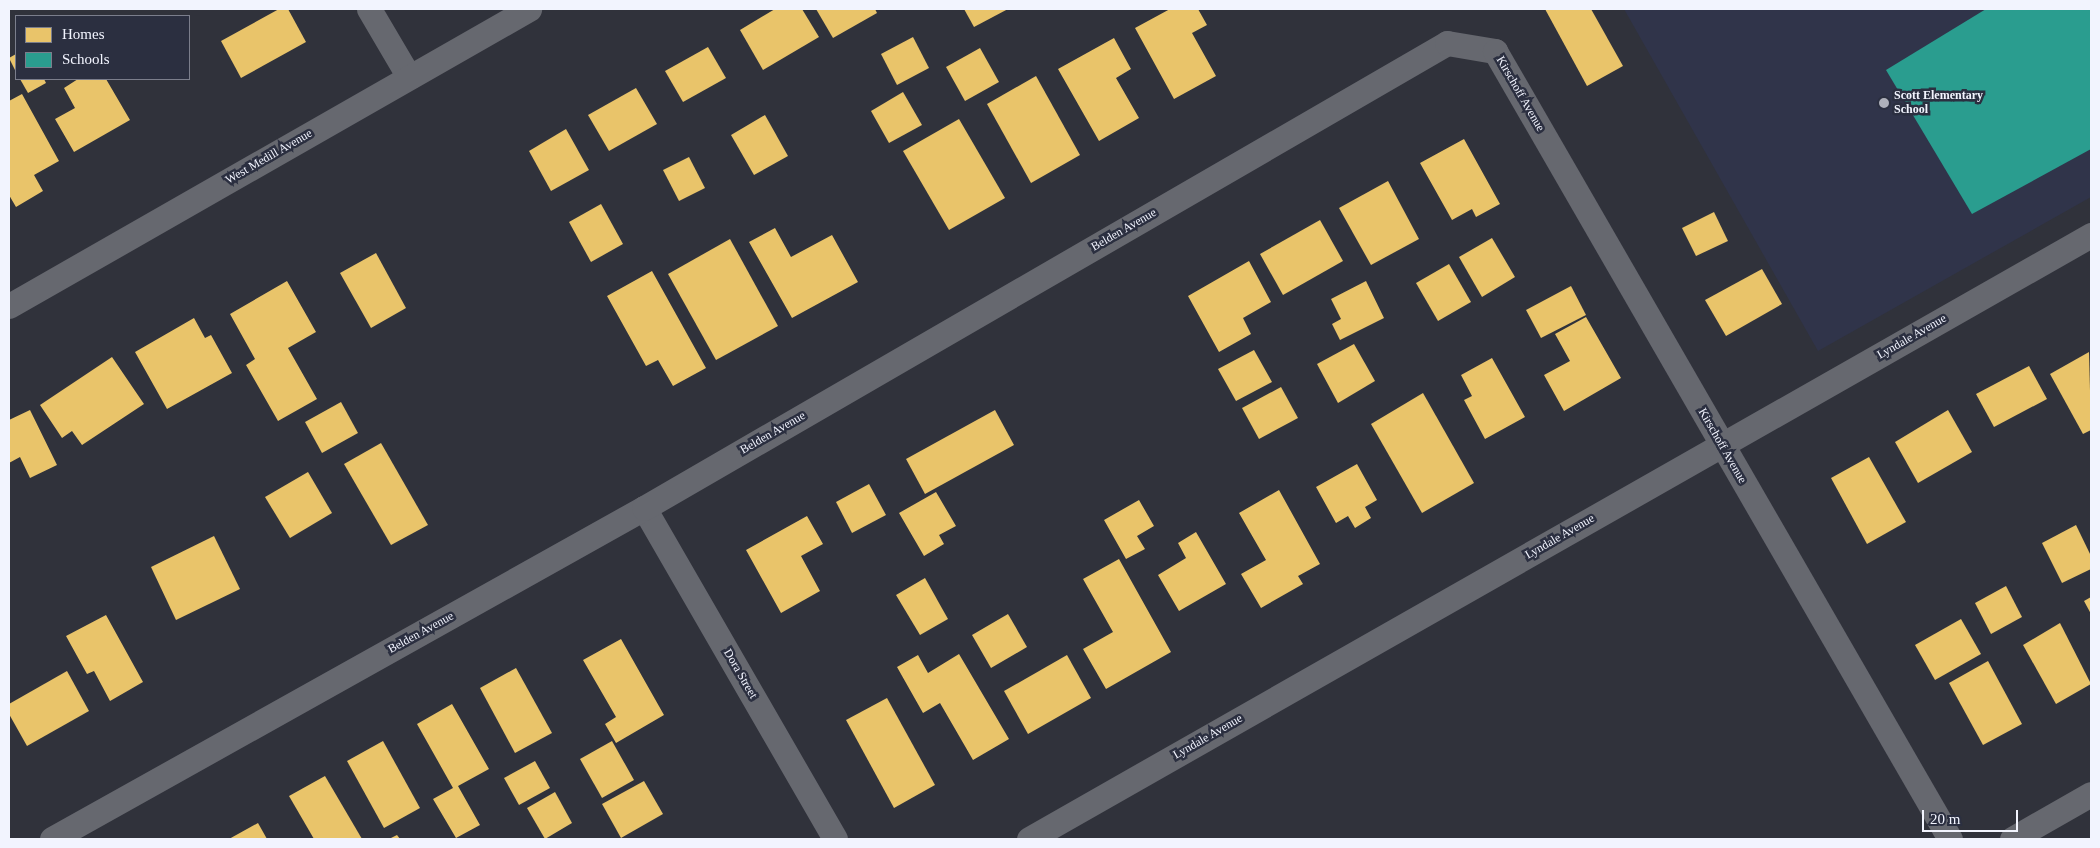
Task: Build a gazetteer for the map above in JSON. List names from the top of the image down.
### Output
{
  "streets": {
    "street": [
      "Kirschoff Avenue",
      "West Medill Avenue",
      "Belden Avenue",
      "Lyndale Avenue",
      "Dora Street"
    ]
  },
  "crossings": [
    ["Kirschoff Avenue", "Belden Avenue"],
    ["Kirschoff Avenue", "Lyndale Avenue"],
    ["Belden Avenue", "Dora Street"]
  ],
  "places": ["Scott Elementary School"],
  "legend": ["Homes", "Schools"],
  "scale_bar": "20 m"
}
